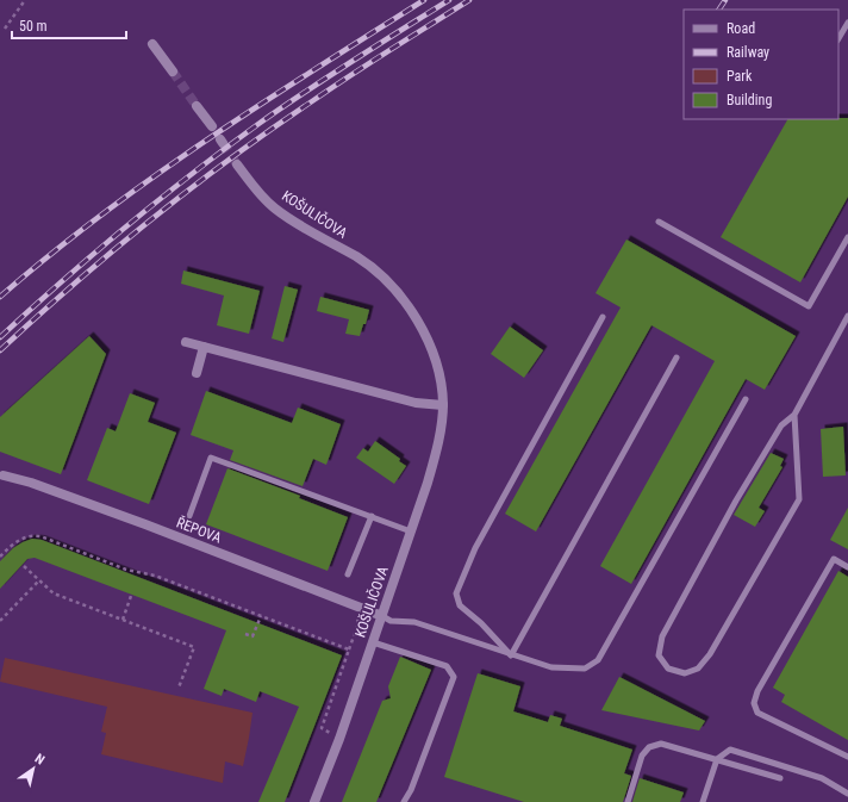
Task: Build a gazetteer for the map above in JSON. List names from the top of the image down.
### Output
{
  "streets": {
    "street": ["KOŠULIČOVA", "ŘEPOVA"]
  },
  "crossings": [
    ["KOŠULIČOVA", "ŘEPOVA"]
  ],
  "legend": [
    "Road",
    "Railway",
    "Park",
    "Building"
  ],
  "scale_bar": "50 m",
  "north": "top right"
}
